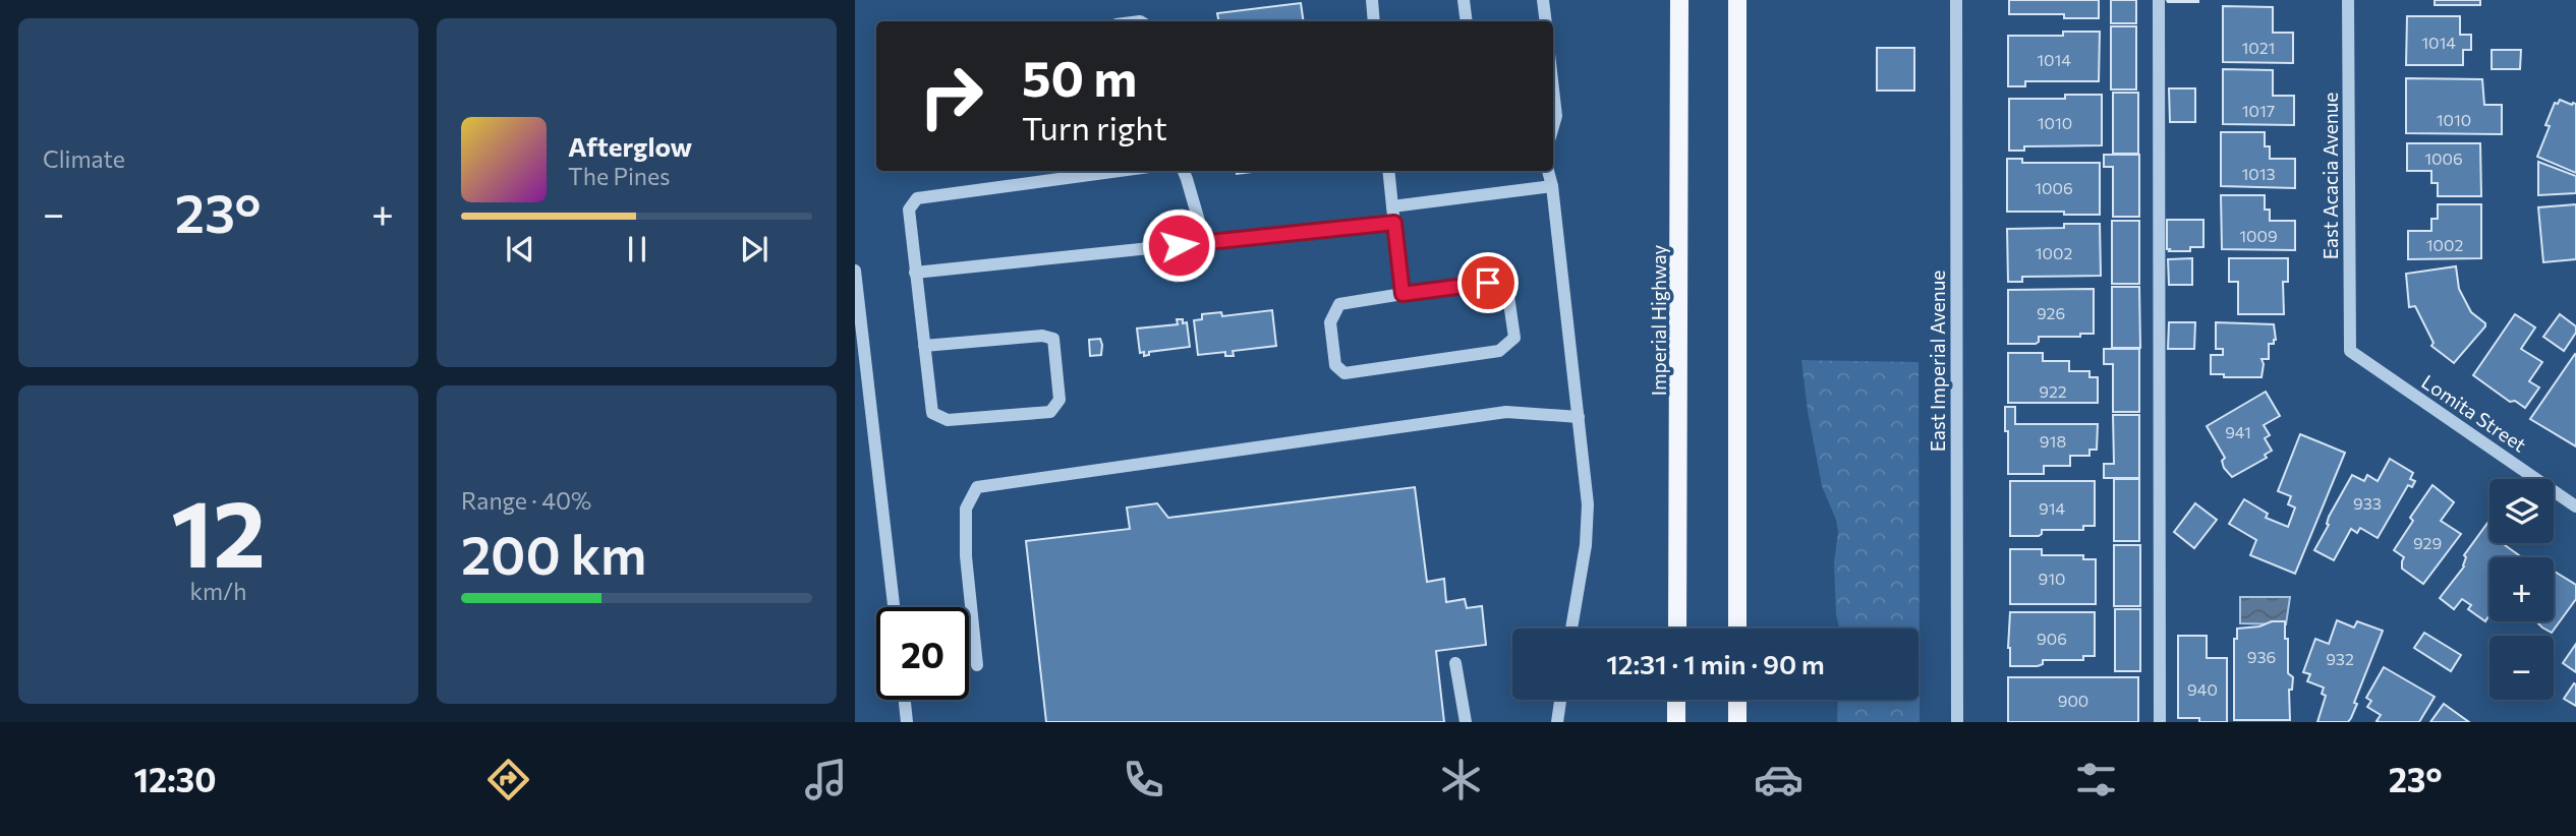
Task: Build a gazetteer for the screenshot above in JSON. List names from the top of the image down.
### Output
{
  "streets": {
    "main road": ["Imperial Highway"],
    "street": ["East Acacia Avenue", "East Imperial Avenue", "Lomita Street"]
  },
  "crossings": [
    ["East Acacia Avenue", "Lomita Street"]
  ],
  "house_numbers": [
    "1014",
    "1021",
    "1014",
    "1017",
    "1010",
    "1010",
    "1006",
    "1013",
    "1006",
    "1009",
    "1002",
    "1002",
    "926",
    "922",
    "941",
    "918",
    "933",
    "914",
    "929",
    "910",
    "906",
    "936",
    "932",
    "940",
    "900"
  ],
  "page": {
    "tile": [
      "Climate",
      ["12", "km/h"],
      ["Range · 40%", "200 km"]
    ],
    "turn": ["50 m", "Turn right"],
    "song": ["Afterglow", "The Pines"],
    "heat": ["−", "23°", "+"],
    "map_buttons": ["+", "−"],
    "limit": "20",
    "trip": "12:31 · 1 min · 90 m",
    "tabs": ["12:30", "23°"]
  }
}
